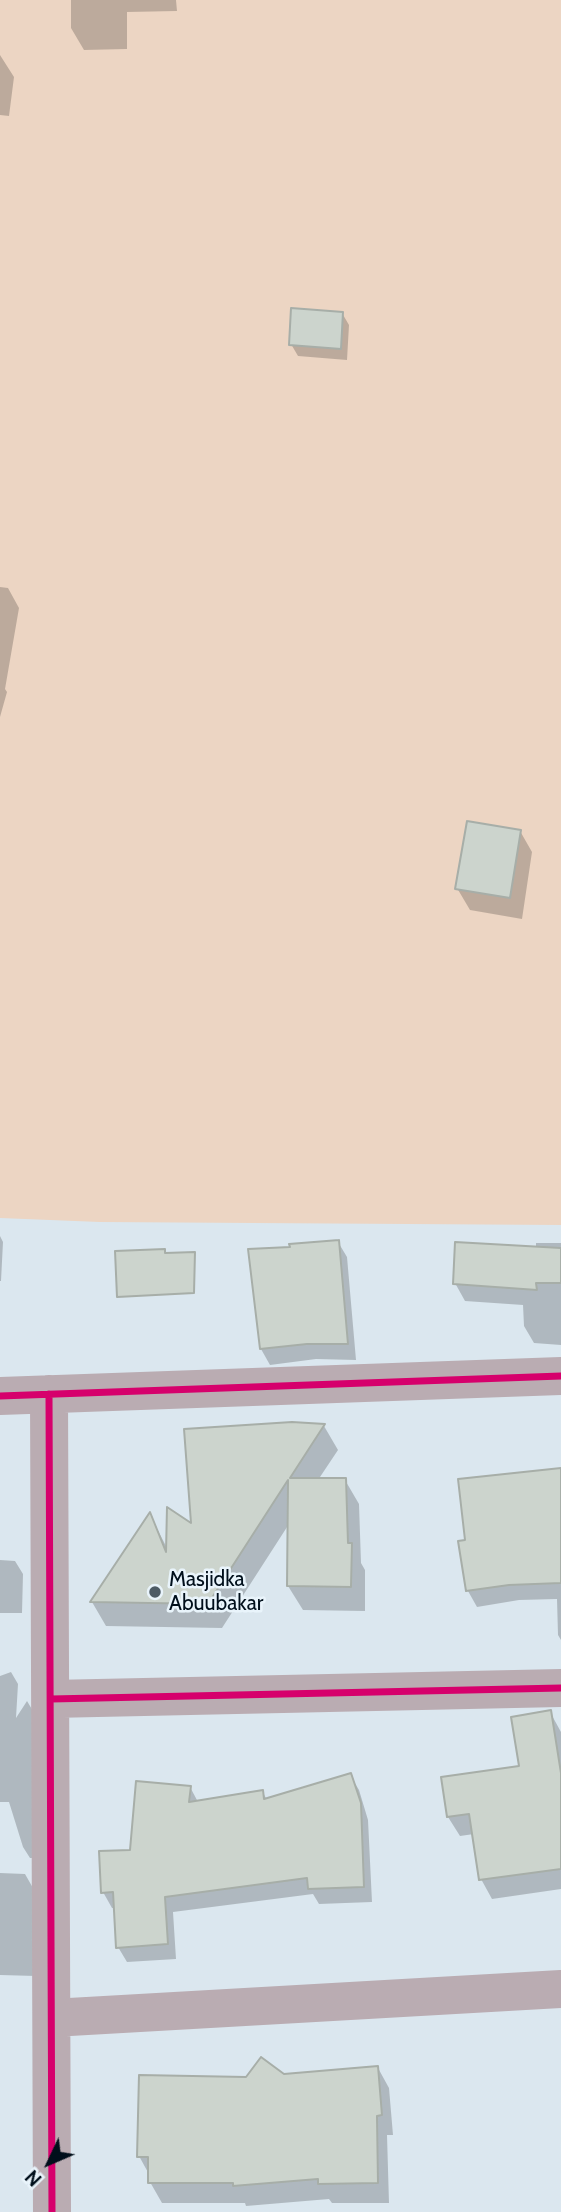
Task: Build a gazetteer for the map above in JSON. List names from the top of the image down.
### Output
{
  "places": ["Masjidka Abuubakar"],
  "north": "bottom left"
}
